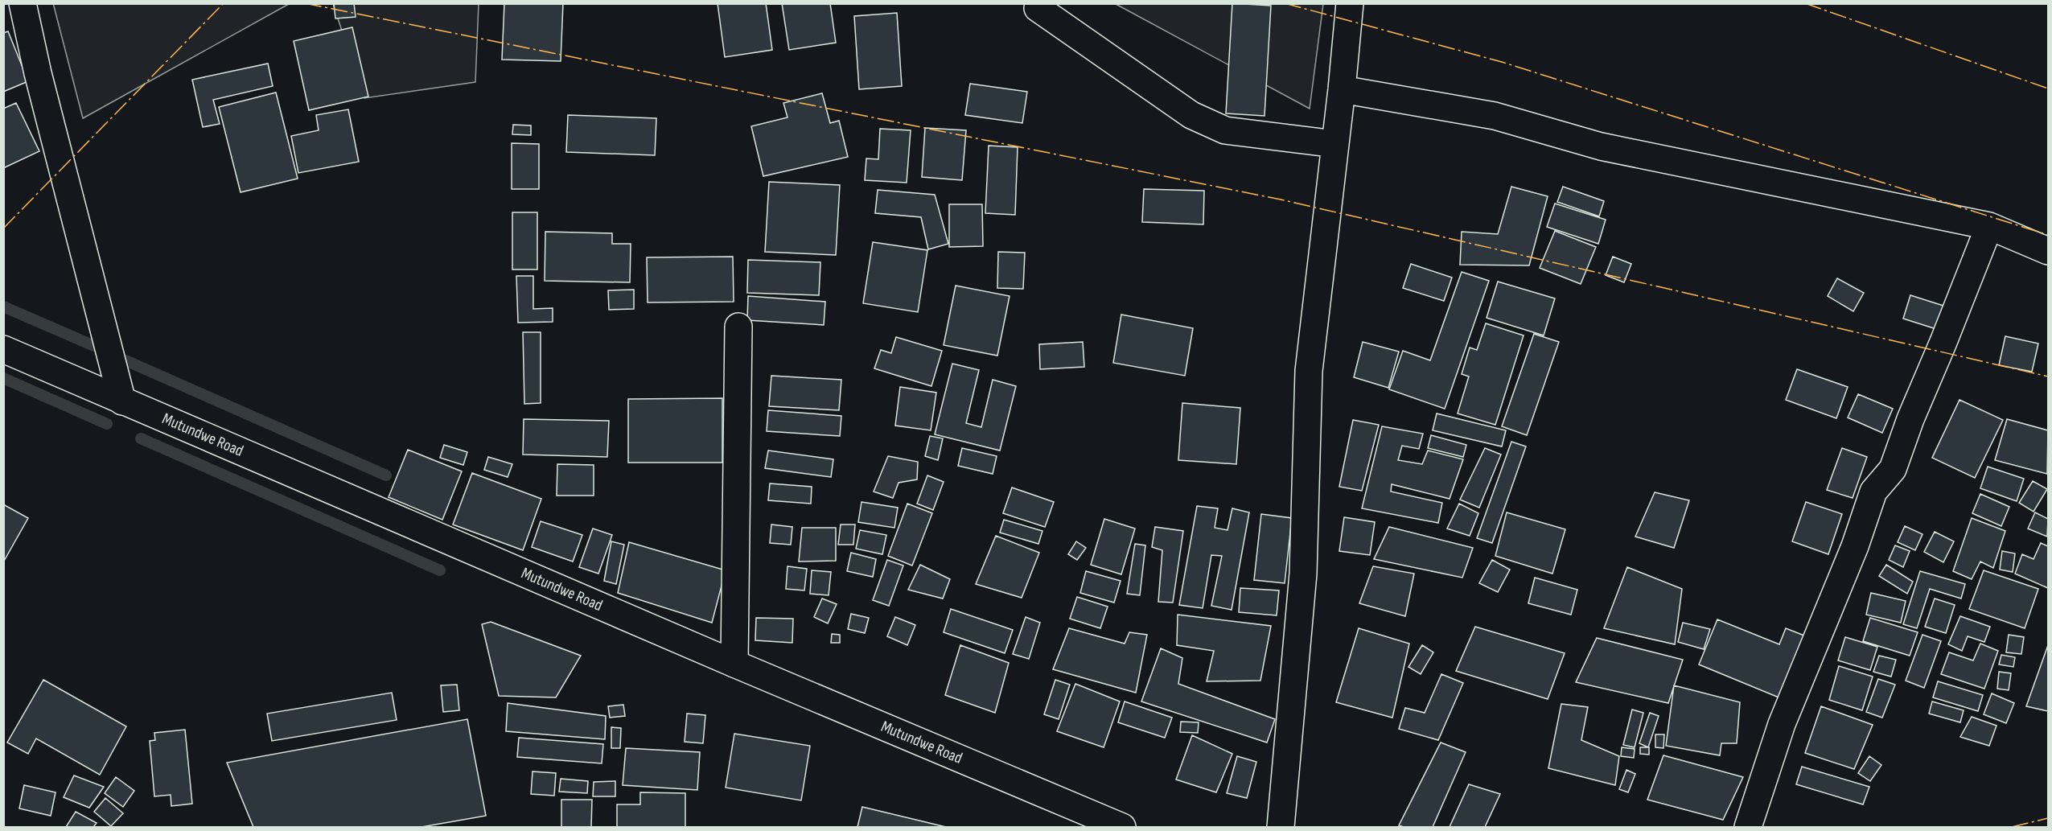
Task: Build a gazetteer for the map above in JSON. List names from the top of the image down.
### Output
{
  "streets": {
    "street": ["Mutundwe Road"]
  }
}
